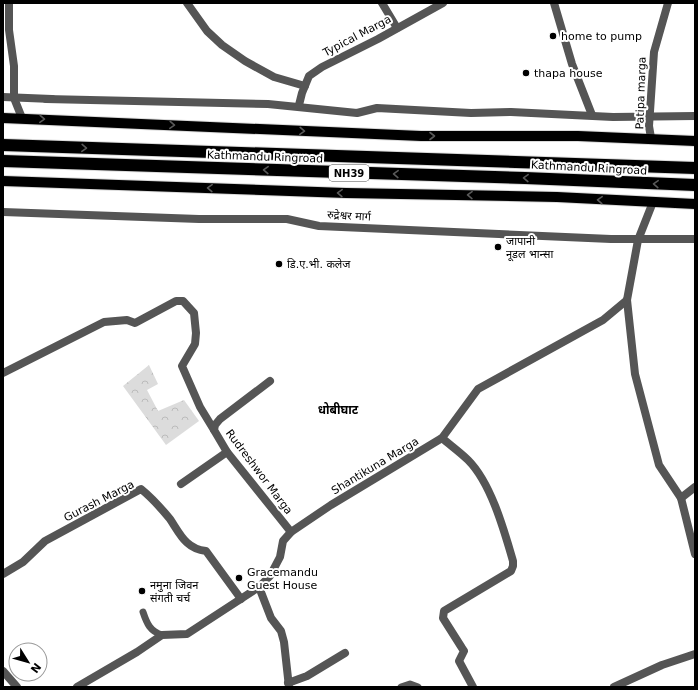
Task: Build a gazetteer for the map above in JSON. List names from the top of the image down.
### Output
{
  "streets": {
    "highway": ["Kathmandu Ringroad", "NH39"],
    "street": [
      "Typical Marga",
      "Patipa marga",
      "रुद्रेश्वर मार्ग",
      "Shantikuna Marga",
      "Rudreshwor Marga",
      "Gurash Marga"
    ]
  },
  "crossings": [
    ["Shantikuna Marga", "Rudreshwor Marga"],
    ["Shantikuna Marga", "Gurash Marga"]
  ],
  "districts": ["धोबीघाट"],
  "places": [
    "home to pump",
    "thapa house",
    "जापानी नूडल भान्सा",
    "डि.ए.भी. कलेज",
    "Gracemandu Guest House",
    "नमुना जिवन संगती चर्च"
  ],
  "north": "bottom right"
}
